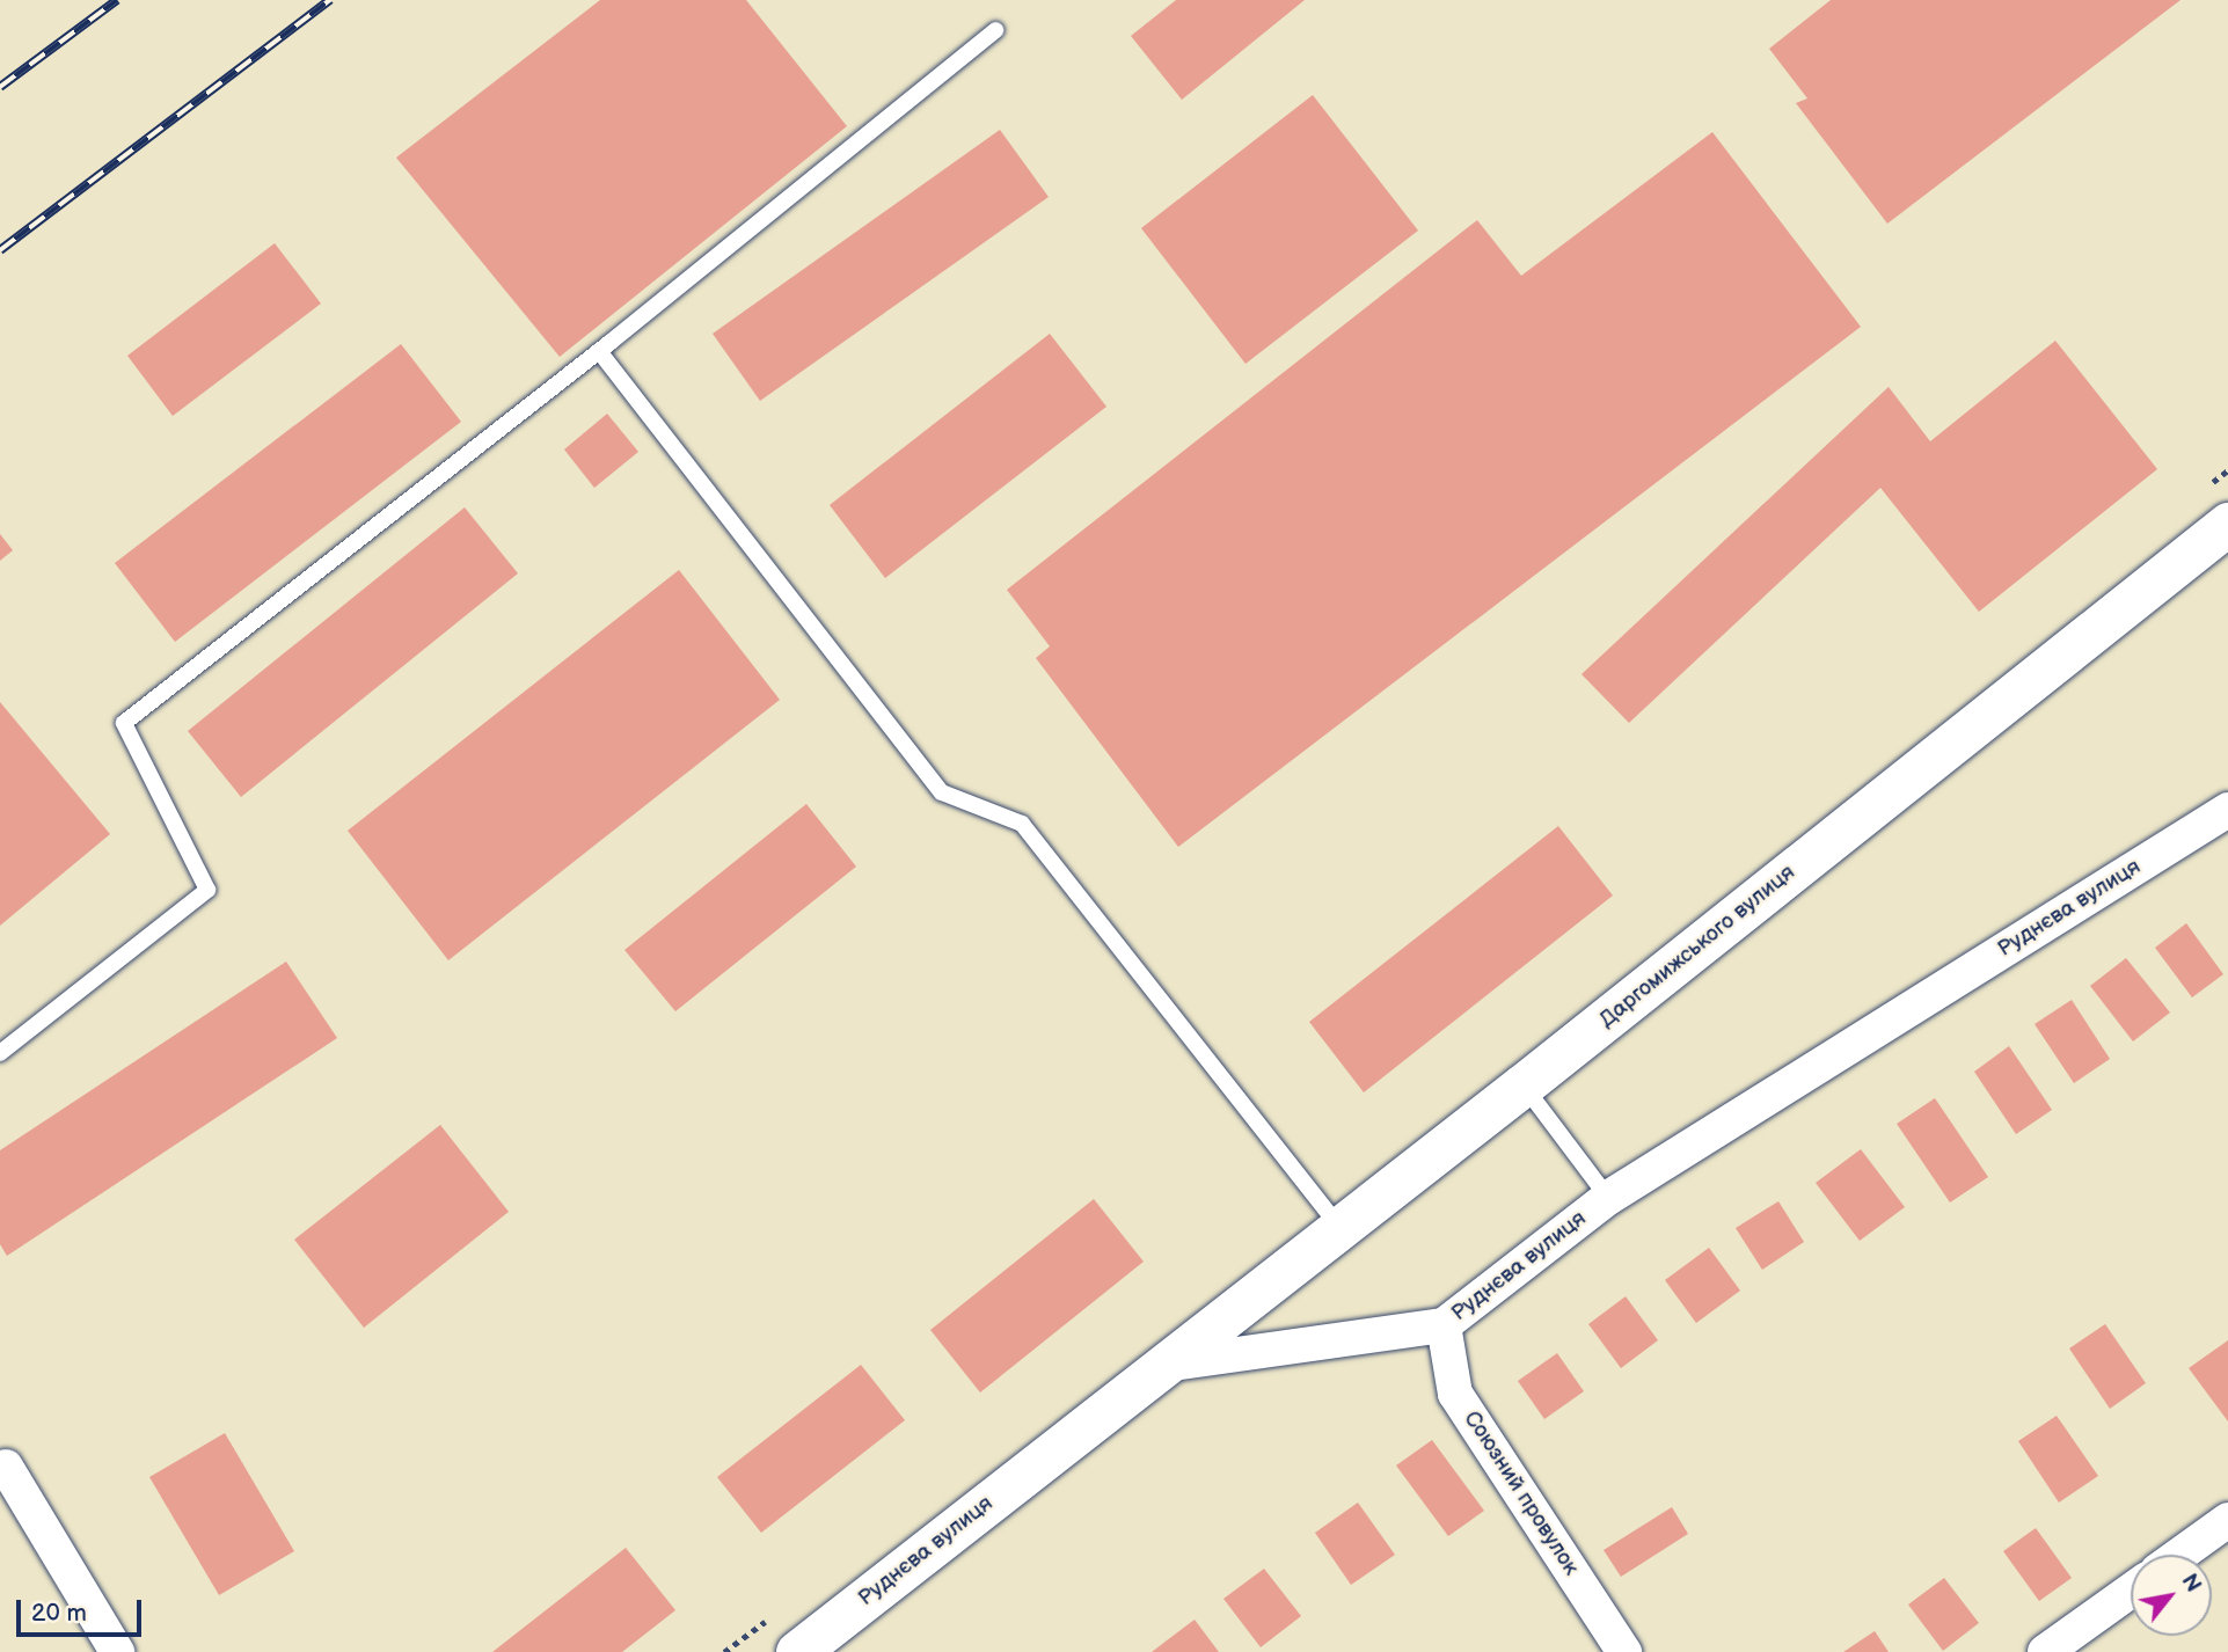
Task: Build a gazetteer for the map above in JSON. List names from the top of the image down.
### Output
{
  "streets": {
    "street": ["Руднєва вулиця", "Даргомижського вулиця", "Союзний провулок"]
  },
  "crossings": [
    ["Руднєва вулиця", "Даргомижського вулиця"],
    ["Руднєва вулиця", "Союзний провулок"]
  ],
  "scale_bar": "20 m",
  "north": "top right"
}
